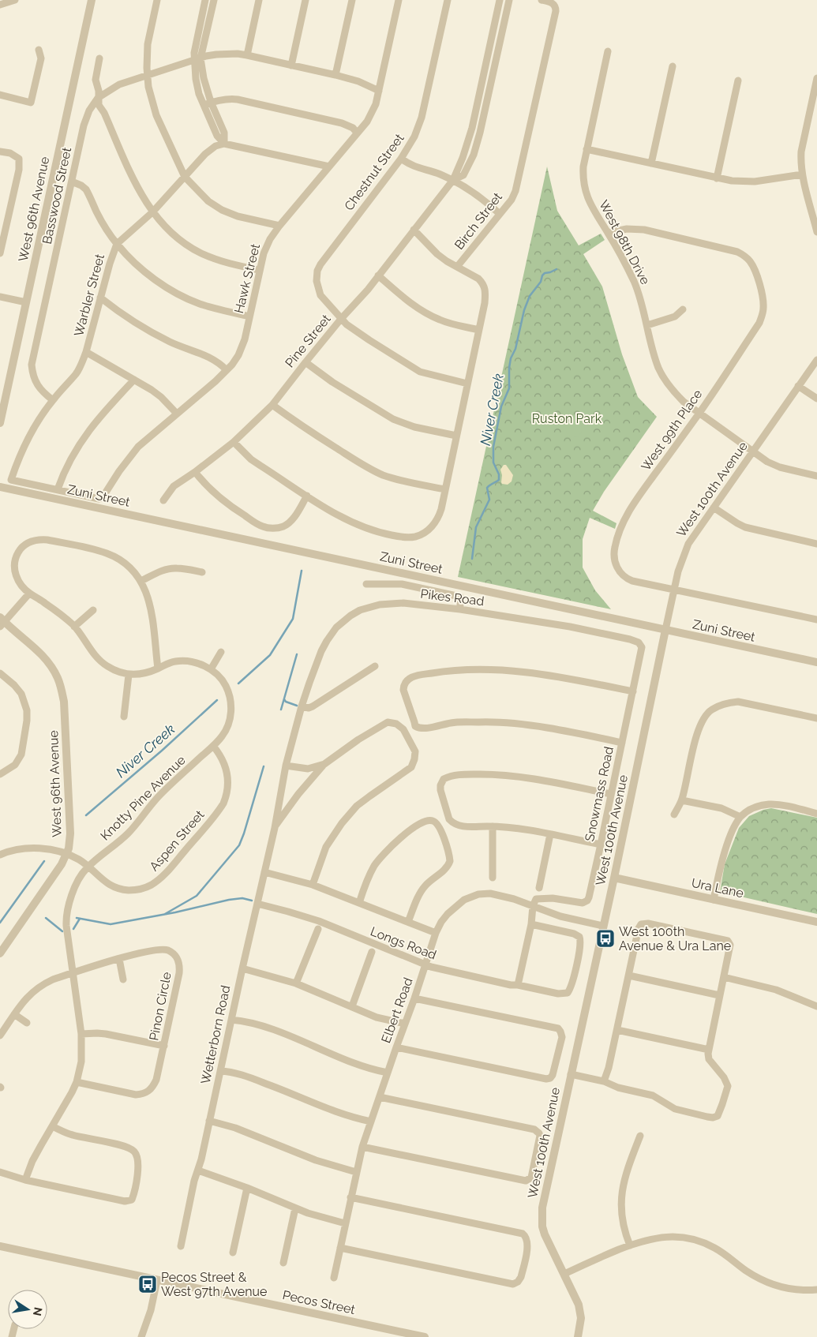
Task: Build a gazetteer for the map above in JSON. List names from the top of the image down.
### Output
{
  "streets": {
    "street": [
      "Chestnut Street",
      "Basswood Street",
      "West 96th Avenue",
      "Birch Street",
      "West 98th Drive",
      "Hawk Street",
      "Warbler Street",
      "Pine Street",
      "West 99th Place",
      "West 100th Avenue",
      "Zuni Street",
      "Pikes Road",
      "Snowmass Road",
      "Knotty Pine Avenue",
      "Aspen Street",
      "Ura Lane",
      "Longs Road",
      "Pinon Circle",
      "Elbert Road",
      "Wetterborn Road",
      "Pecos Street"
    ]
  },
  "crossings": [
    ["Chestnut Street", "Birch Street"],
    ["Chestnut Street", "Pine Street"],
    ["Basswood Street", "Hawk Street"],
    ["Basswood Street", "Warbler Street"],
    ["West 96th Avenue", "Aspen Street"],
    ["Birch Street", "Pine Street"],
    ["West 98th Drive", "West 99th Place"],
    ["West 98th Drive", "West 100th Avenue"],
    ["Hawk Street", "Warbler Street"],
    ["West 99th Place", "West 100th Avenue"],
    ["West 100th Avenue", "Zuni Street"],
    ["West 100th Avenue", "Ura Lane"],
    ["West 100th Avenue", "Elbert Road"],
    ["Pikes Road", "Snowmass Road"],
    ["Pikes Road", "Wetterborn Road"],
    ["Knotty Pine Avenue", "Aspen Street"],
    ["Knotty Pine Avenue", "Pinon Circle"],
    ["Longs Road", "Elbert Road"],
    ["Longs Road", "Wetterborn Road"]
  ],
  "water": ["Niver Creek"],
  "parks": ["Ruston Park"],
  "places": {
    "bus stop": ["West 100th Avenue & Ura Lane", "Pecos Street & West 97th Avenue"]
  },
  "north": "right"
}
